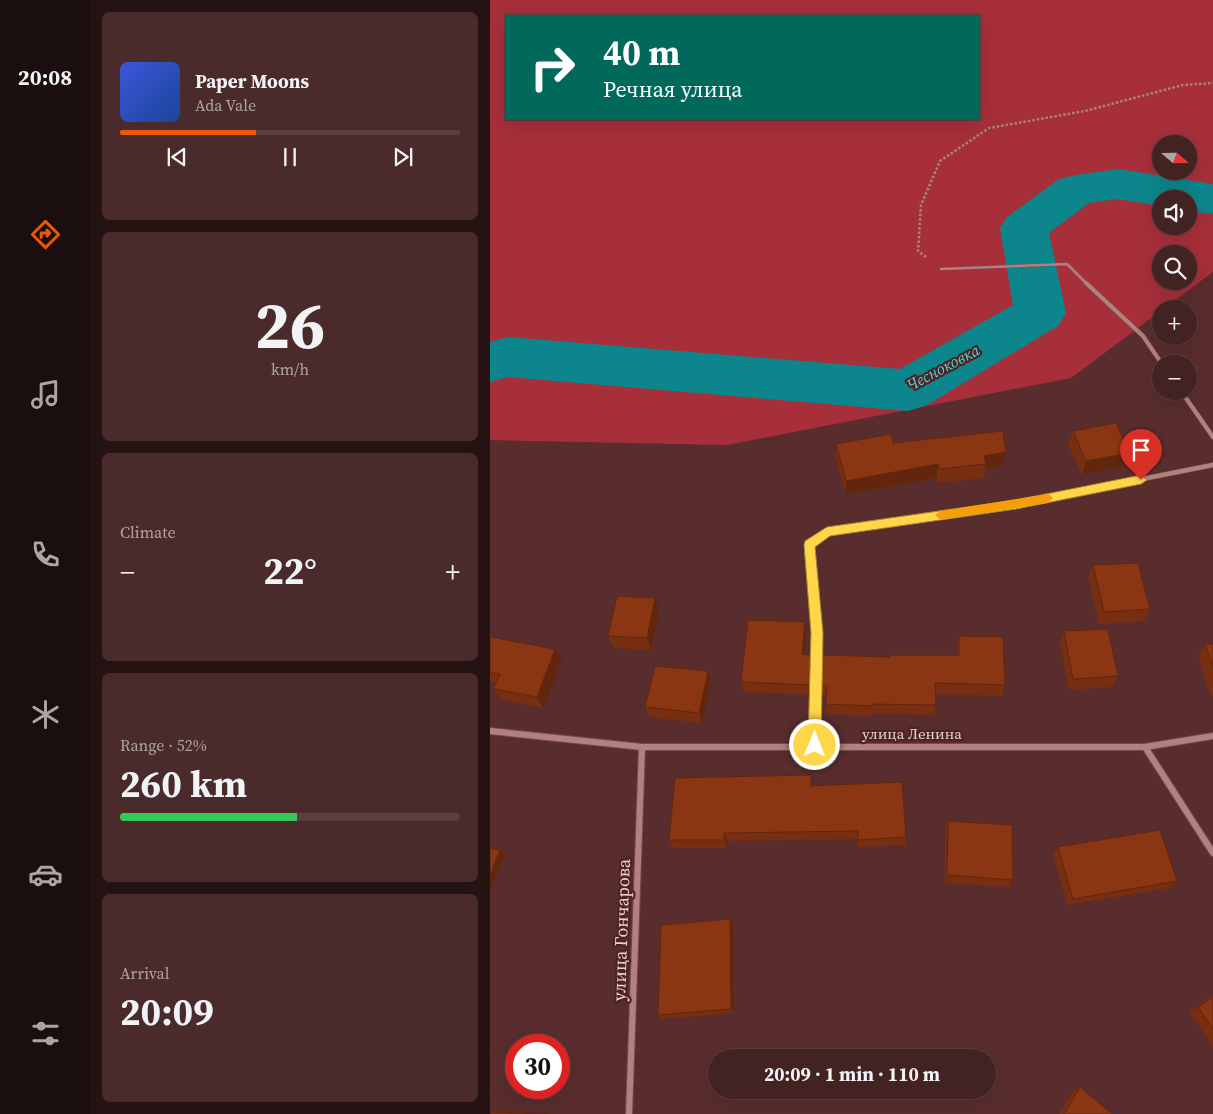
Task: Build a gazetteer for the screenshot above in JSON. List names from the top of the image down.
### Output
{
  "streets": {
    "street": ["улица Ленина", "улица Гончарова"]
  },
  "crossings": [
    ["улица Ленина", "улица Гончарова"]
  ],
  "water": ["Чесноковка"],
  "north": "right",
  "page": {
    "tabs": "20:08",
    "turn": ["40 m", "Речная улица"],
    "song": ["Paper Moons", "Ada Vale"],
    "map_buttons": ["+", "−"],
    "tile": [
      ["26", "km/h"],
      "Climate",
      ["Range · 52%", "260 km"],
      ["Arrival", "20:09"]
    ],
    "heat": ["−", "22°", "+"],
    "limit": "30",
    "trip": "20:09 · 1 min · 110 m"
  }
}
